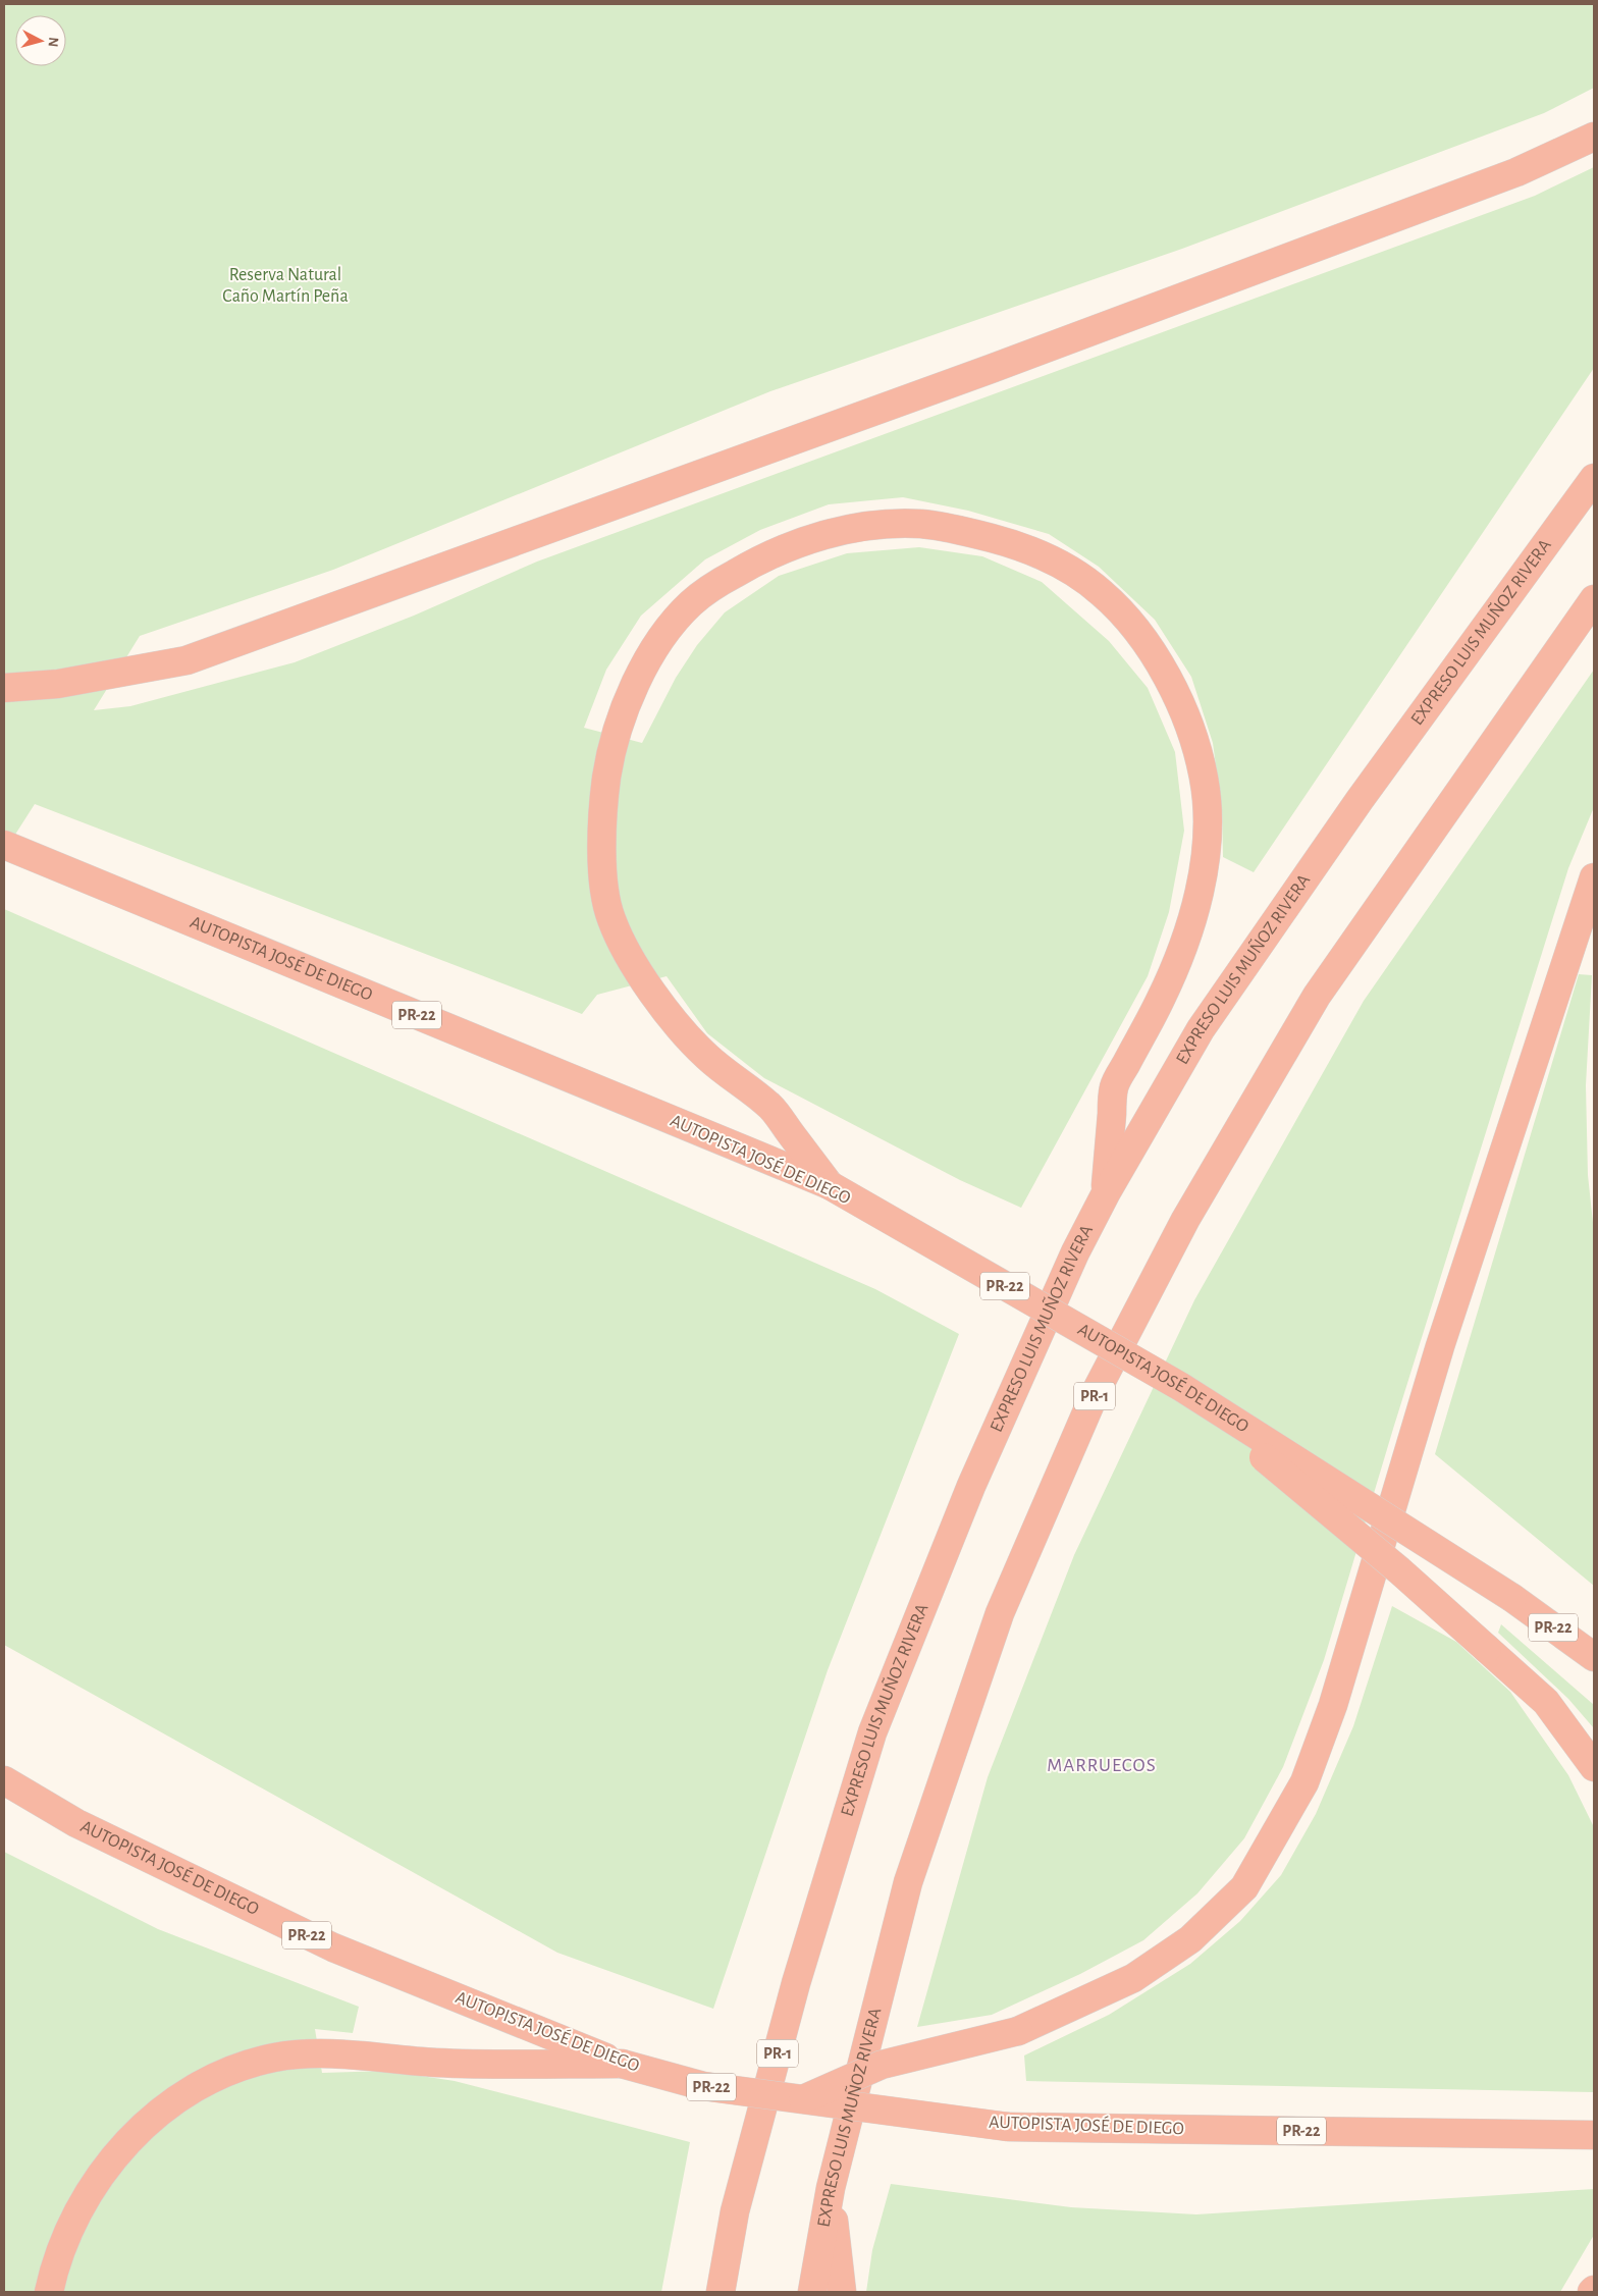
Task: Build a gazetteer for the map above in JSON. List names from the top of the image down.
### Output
{
  "streets": {
    "highway": [
      "EXPRESO LUIS MUÑOZ RIVERA",
      "AUTOPISTA JOSÉ DE DIEGO",
      "PR-22",
      "PR-1"
    ]
  },
  "districts": ["MARRUECOS"],
  "parks": ["Reserva Natural Caño Martín Peña"],
  "north": "right"
}
